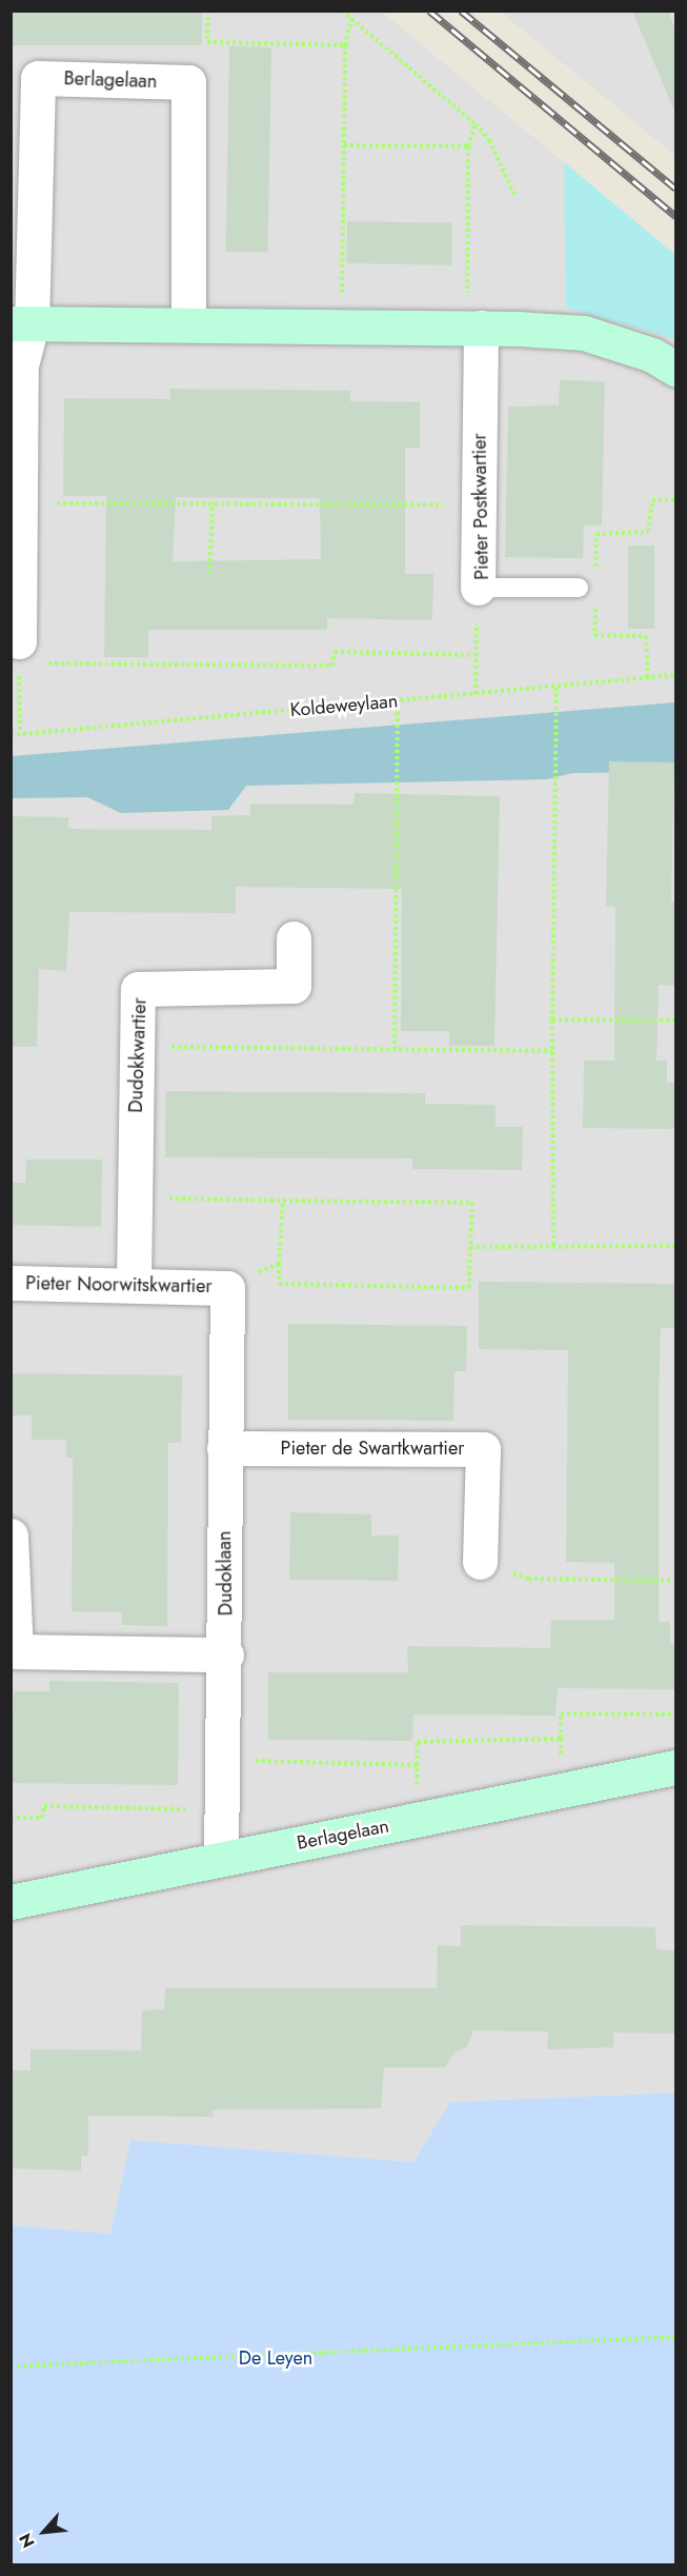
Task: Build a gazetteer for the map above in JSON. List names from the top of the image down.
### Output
{
  "streets": {
    "street": [
      "Berlagelaan",
      "Pieter Postkwartier",
      "Dudokkwartier",
      "Pieter Noorwitskwartier",
      "Pieter de Swartkwartier",
      "Dudoklaan"
    ],
    "path": ["Koldeweylaan"]
  },
  "crossings": [
    ["Berlagelaan", "Dudoklaan"],
    ["Dudokkwartier", "Pieter Noorwitskwartier"],
    ["Pieter Noorwitskwartier", "Dudoklaan"],
    ["Pieter de Swartkwartier", "Dudoklaan"]
  ],
  "parks": ["De Leyen"],
  "north": "bottom left"
}
